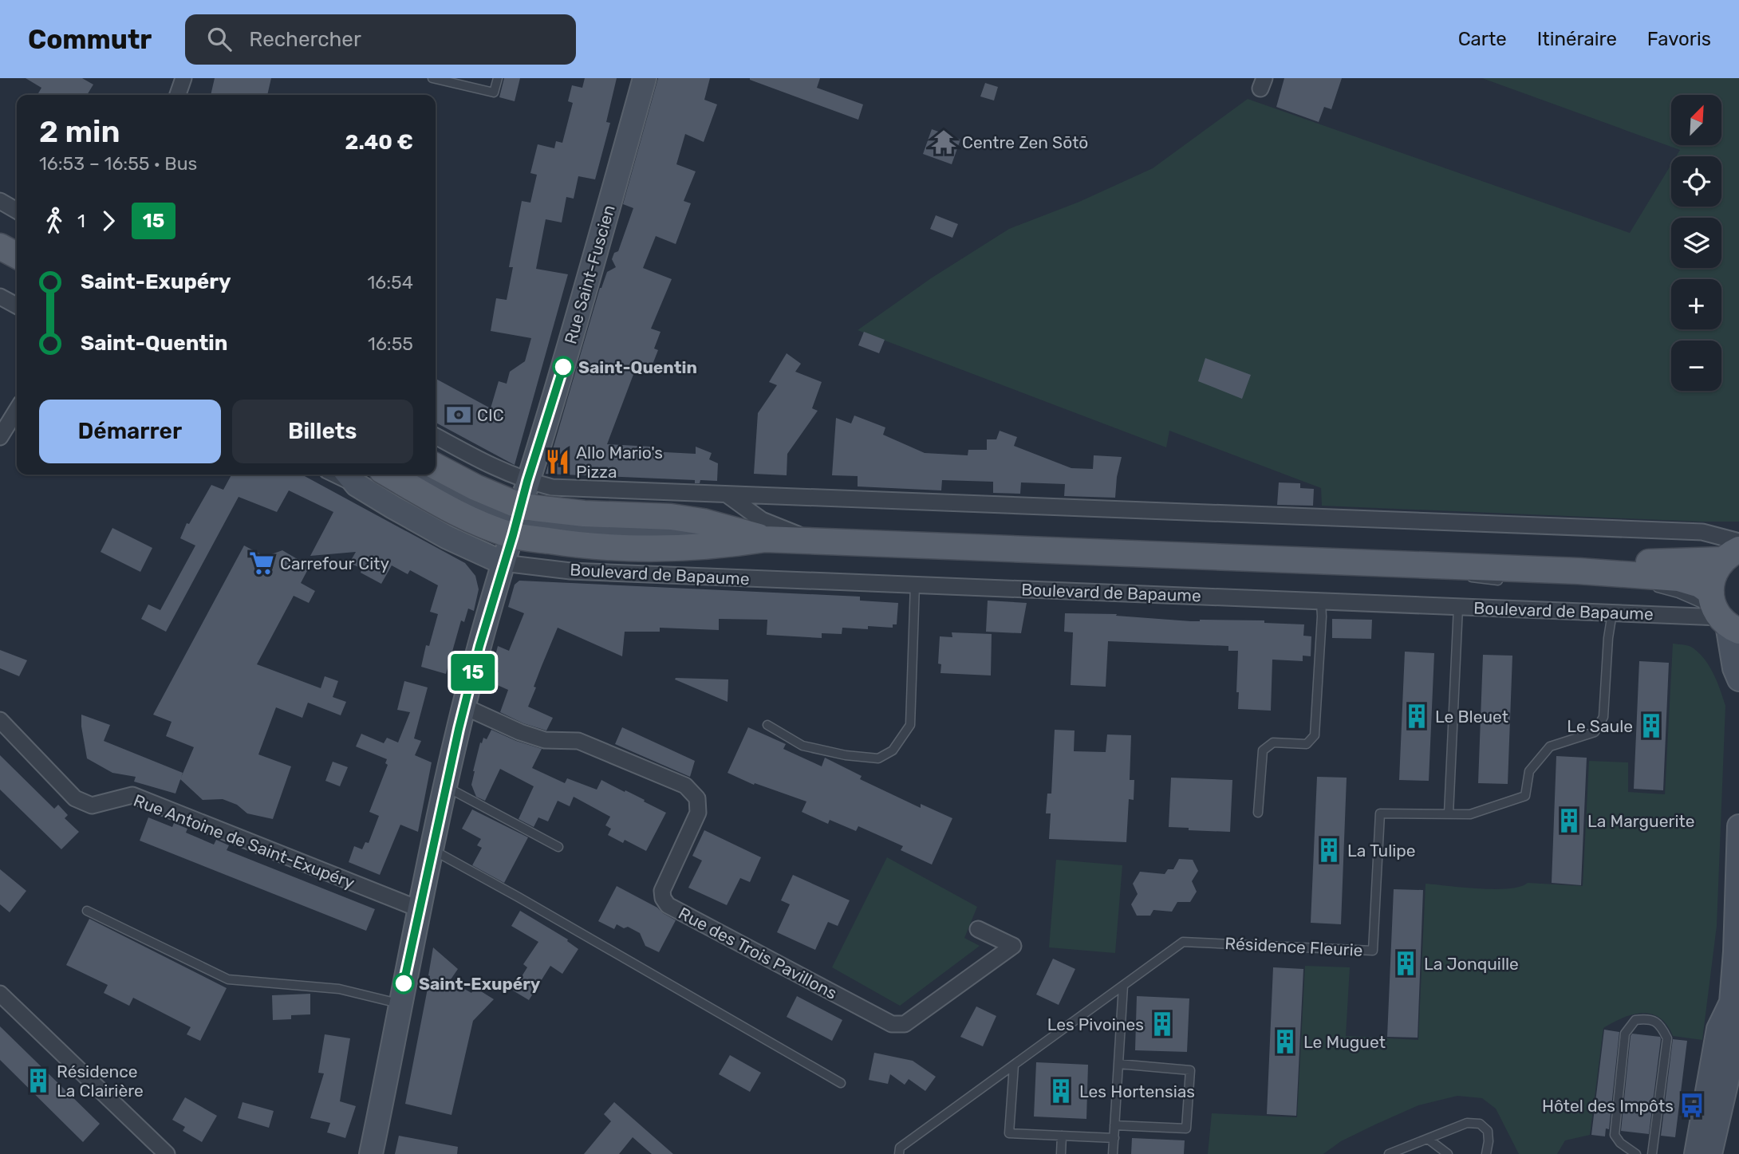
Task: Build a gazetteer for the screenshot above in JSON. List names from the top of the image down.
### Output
{
  "streets": {
    "main road": ["Rue Saint-Fuscien", "Boulevard de Bapaume"],
    "street": ["Rue Antoine de Saint-Exupéry", "Rue des Trois Pavillons"],
    "lane": ["Résidence Fleurie"]
  },
  "crossings": [
    ["Rue Saint-Fuscien", "Boulevard de Bapaume"],
    ["Rue Saint-Fuscien", "Rue Antoine de Saint-Exupéry"],
    ["Rue Saint-Fuscien", "Rue des Trois Pavillons"],
    ["Boulevard de Bapaume", "Résidence Fleurie"]
  ],
  "places": {
    "temple": ["Centre Zen Sōtō"],
    "other": ["Saint-Quentin", "Saint-Exupéry"],
    "bank": ["CIC"],
    "restaurant": ["Allo Mario's Pizza"],
    "supermarket": ["Carrefour City"],
    "building": [
      "Le Bleuet",
      "Le Saule",
      "La Marguerite",
      "La Tulipe",
      "La Jonquille",
      "Les Pivoines",
      "Le Muguet",
      "Résidence La Clairière",
      "Les Hortensias"
    ],
    "bus stop": ["Hôtel des Impôts"]
  },
  "lines": ["bus line 15"],
  "north": "top right",
  "page": {
    "header": "Commutr",
    "search": "Rechercher",
    "nav": ["Carte", "Itinéraire", "Favoris"],
    "on_map": "15",
    "map_buttons": ["+", "−"],
    "heading": ["2 min", "16:53 – 16:55 · Bus", "2.40 €"],
    "legs": ["1", "15"],
    "list": [
      {
        "name": "Saint-Exupéry",
        "value": "16:54"
      },
      {
        "name": "Saint-Quentin",
        "value": "16:55"
      }
    ],
    "buttons": ["Démarrer", "Billets"]
  }
}
